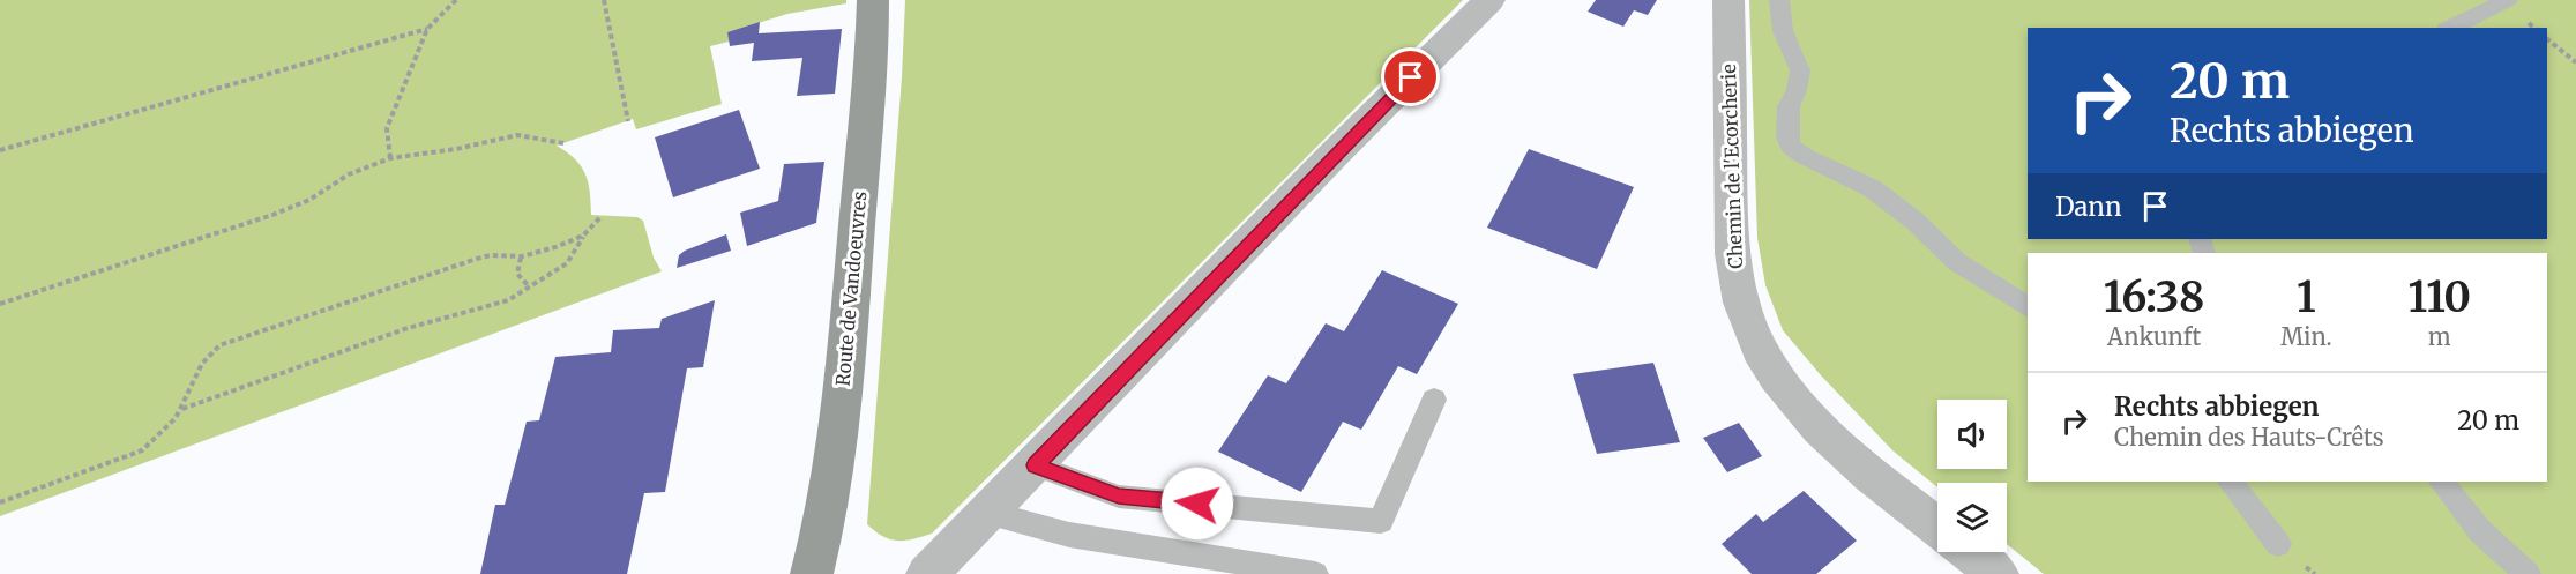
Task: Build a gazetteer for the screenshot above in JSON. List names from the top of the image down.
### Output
{
  "streets": {
    "main road": ["Route de Vandoeuvres"],
    "street": ["Chemin de l'Ecorcherie"]
  },
  "page": {
    "turn": ["20 m", "Rechts abbiegen"],
    "then": "Dann",
    "eta": [
      "16:38",
      "Ankunft",
      "1",
      "Min.",
      "110",
      "m"
    ],
    "list": [
      {
        "name": "Rechts abbiegen",
        "note": "Chemin des Hauts-Crêts",
        "value": "20 m"
      }
    ]
  }
}
